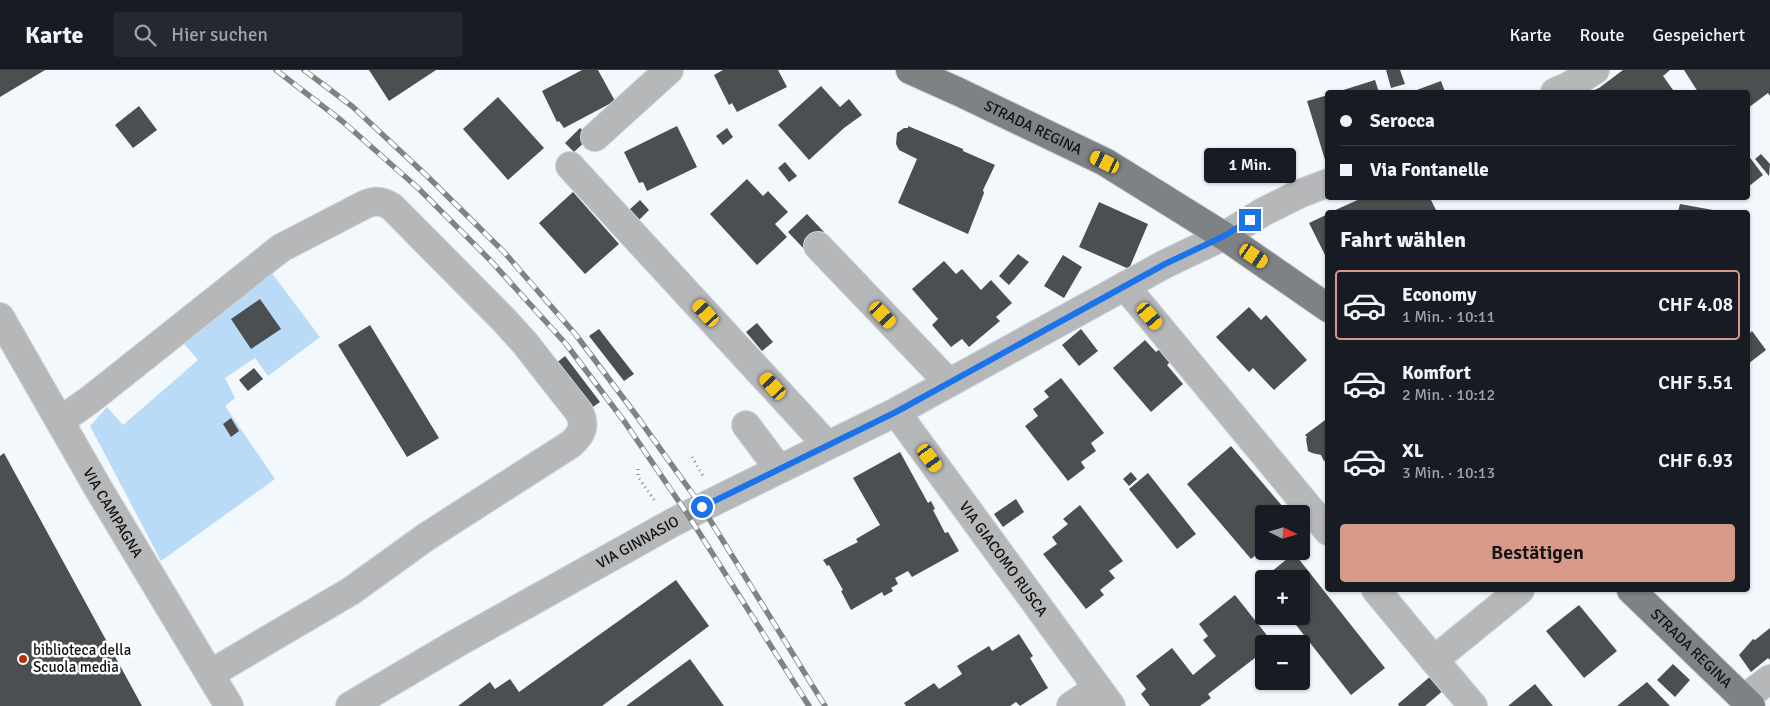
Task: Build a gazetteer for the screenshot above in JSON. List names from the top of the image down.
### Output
{
  "streets": {
    "main road": ["STRADA REGINA"],
    "street": ["VIA CAMPAGNA", "VIA GINNASIO", "VIA GIACOMO RUSCA"]
  },
  "crossings": [
    ["STRADA REGINA", "VIA GINNASIO"],
    ["VIA GINNASIO", "VIA GIACOMO RUSCA"]
  ],
  "places": ["biblioteca della Scuola media"],
  "north": "right",
  "page": {
    "header": "Karte",
    "search": "Hier suchen",
    "nav": ["Karte", "Route", "Gespeichert"],
    "banner": ["Serocca", "Via Fontanelle"],
    "bubble": "1 Min.",
    "heading": "Fahrt wählen",
    "list": [
      {
        "name": "Economy",
        "note": "1 Min. · 10:11",
        "value": "CHF 4.08"
      },
      {
        "name": "Komfort",
        "note": "2 Min. · 10:12",
        "value": "CHF 5.51"
      },
      {
        "name": "XL",
        "note": "3 Min. · 10:13",
        "value": "CHF 6.93"
      }
    ],
    "map_buttons": ["+", "−"],
    "buttons": "Bestätigen"
  }
}
